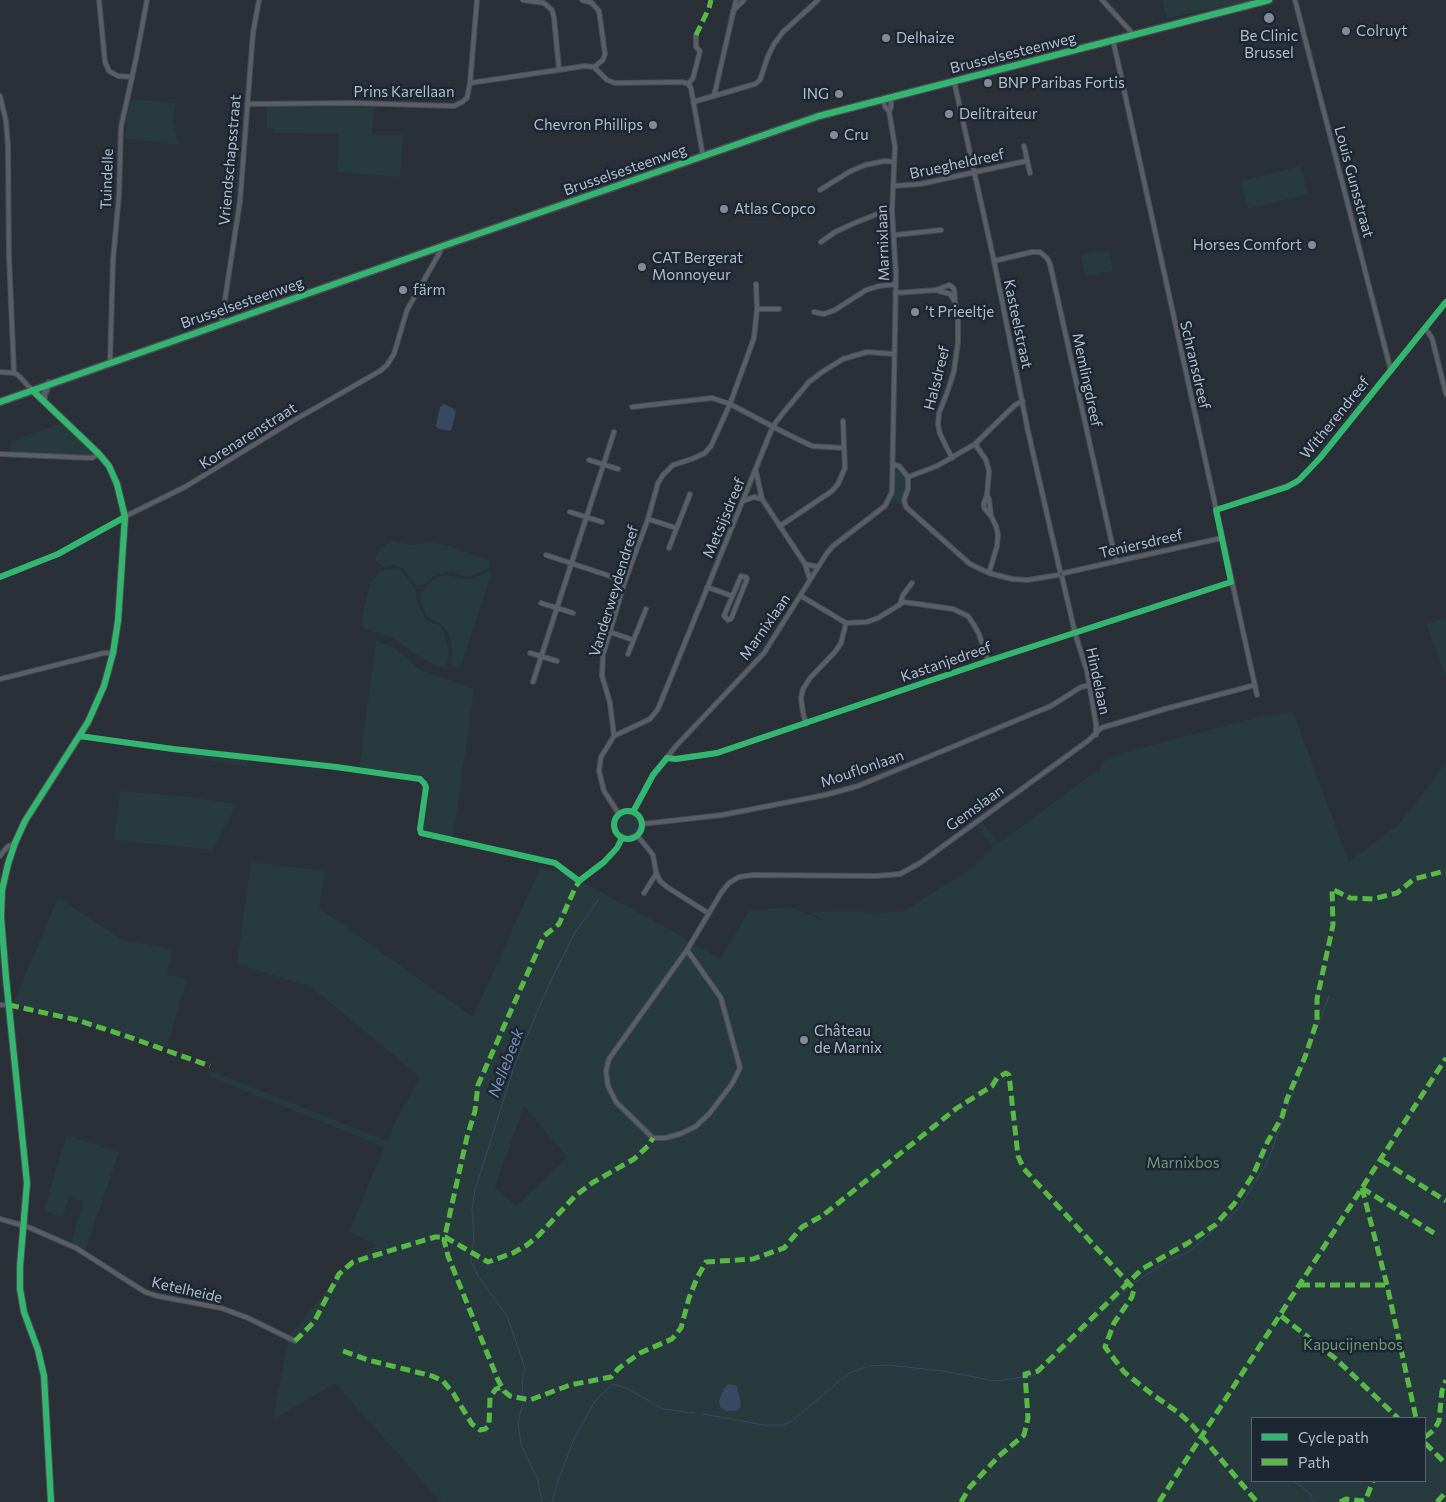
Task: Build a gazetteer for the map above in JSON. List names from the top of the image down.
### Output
{
  "streets": {
    "main road": ["Brusselsesteenweg"],
    "street": [
      "Prins Karellaan",
      "Vriendschapsstraat",
      "Bruegheldreef",
      "Tuindelle",
      "Louis Gunsstraat",
      "Marnixlaan",
      "Kasteelstraat",
      "Schransdreef",
      "Halsdreef",
      "Memlingdreef",
      "Witherendreef",
      "Korenarenstraat",
      "Metsijsdreef",
      "Teniersdreef",
      "Vanderweydendreef",
      "Kastanjedreef",
      "Hindelaan",
      "Mouflonlaan",
      "Gemslaan",
      "Ketelheide"
    ]
  },
  "crossings": [
    ["Brusselsesteenweg", "Vriendschapsstraat"],
    ["Brusselsesteenweg", "Tuindelle"],
    ["Brusselsesteenweg", "Marnixlaan"],
    ["Brusselsesteenweg", "Kasteelstraat"],
    ["Brusselsesteenweg", "Schransdreef"],
    ["Brusselsesteenweg", "Korenarenstraat"],
    ["Prins Karellaan", "Vriendschapsstraat"],
    ["Bruegheldreef", "Marnixlaan"],
    ["Bruegheldreef", "Kasteelstraat"],
    ["Louis Gunsstraat", "Witherendreef"],
    ["Marnixlaan", "Halsdreef"],
    ["Marnixlaan", "Metsijsdreef"],
    ["Marnixlaan", "Kastanjedreef"],
    ["Marnixlaan", "Mouflonlaan"],
    ["Kasteelstraat", "Memlingdreef"],
    ["Kasteelstraat", "Teniersdreef"],
    ["Kasteelstraat", "Kastanjedreef"],
    ["Kasteelstraat", "Hindelaan"],
    ["Schransdreef", "Teniersdreef"],
    ["Schransdreef", "Kastanjedreef"],
    ["Schransdreef", "Gemslaan"],
    ["Memlingdreef", "Teniersdreef"],
    ["Metsijsdreef", "Vanderweydendreef"],
    ["Kastanjedreef", "Hindelaan"],
    ["Hindelaan", "Mouflonlaan"],
    ["Hindelaan", "Gemslaan"]
  ],
  "water": ["Nellebeek"],
  "parks": ["Marnixbos", "Kapucijnenbos"],
  "places": [
    "Be Clinic Brussel",
    "Colruyt",
    "Delhaize",
    "BNP Paribas Fortis",
    "ING",
    "Delitraiteur",
    "Chevron Phillips",
    "Cru",
    "Atlas Copco",
    "Horses Comfort",
    "CAT Bergerat Monnoyeur",
    "färm",
    "’t Prieeltje",
    "Château de Marnix"
  ],
  "legend": ["Cycle path", "Path"]
}
